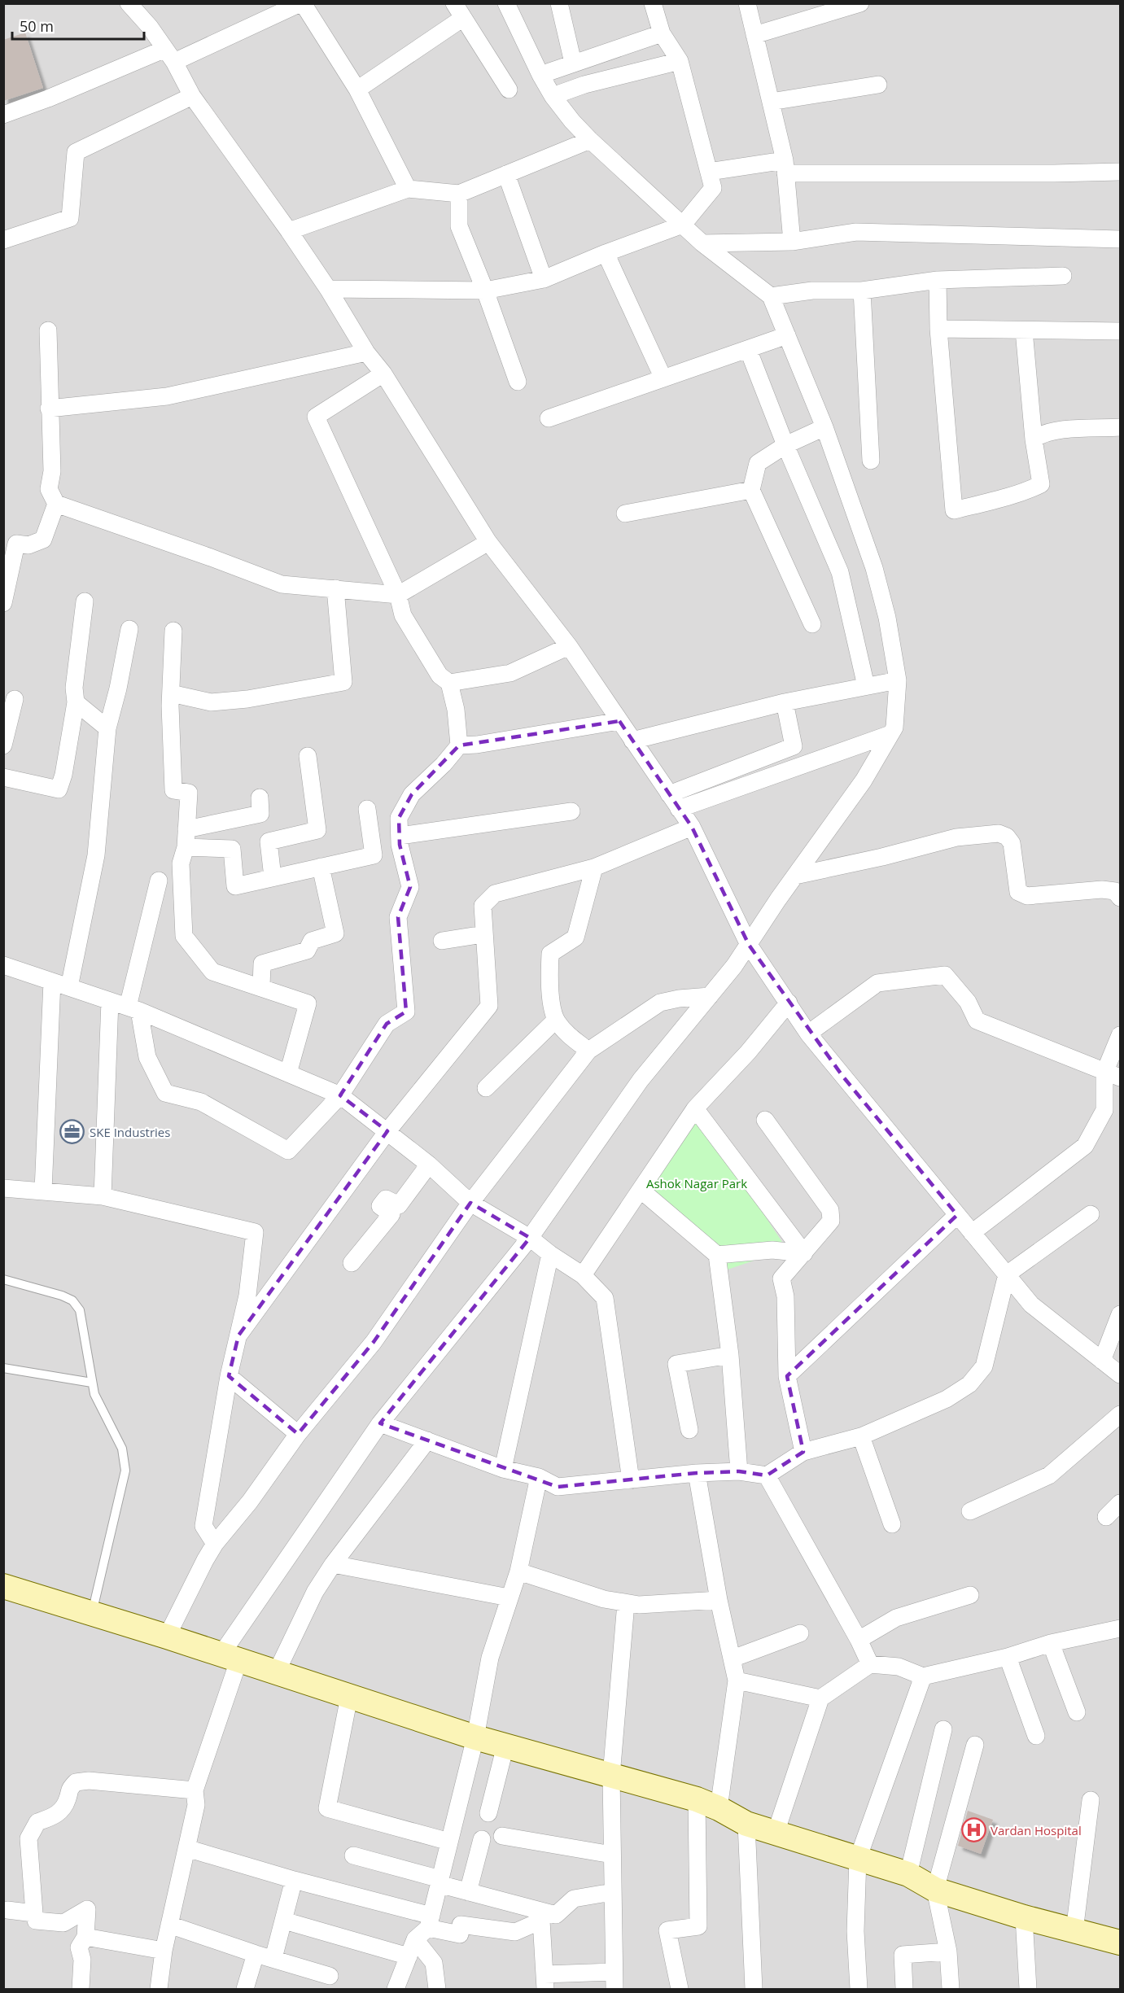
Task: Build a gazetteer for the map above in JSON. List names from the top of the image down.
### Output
{
  "parks": ["Ashok Nagar Park"],
  "places": {
    "office": ["SKE Industries"],
    "hospital": ["Vardan Hospital"]
  },
  "scale_bar": "50 m"
}
